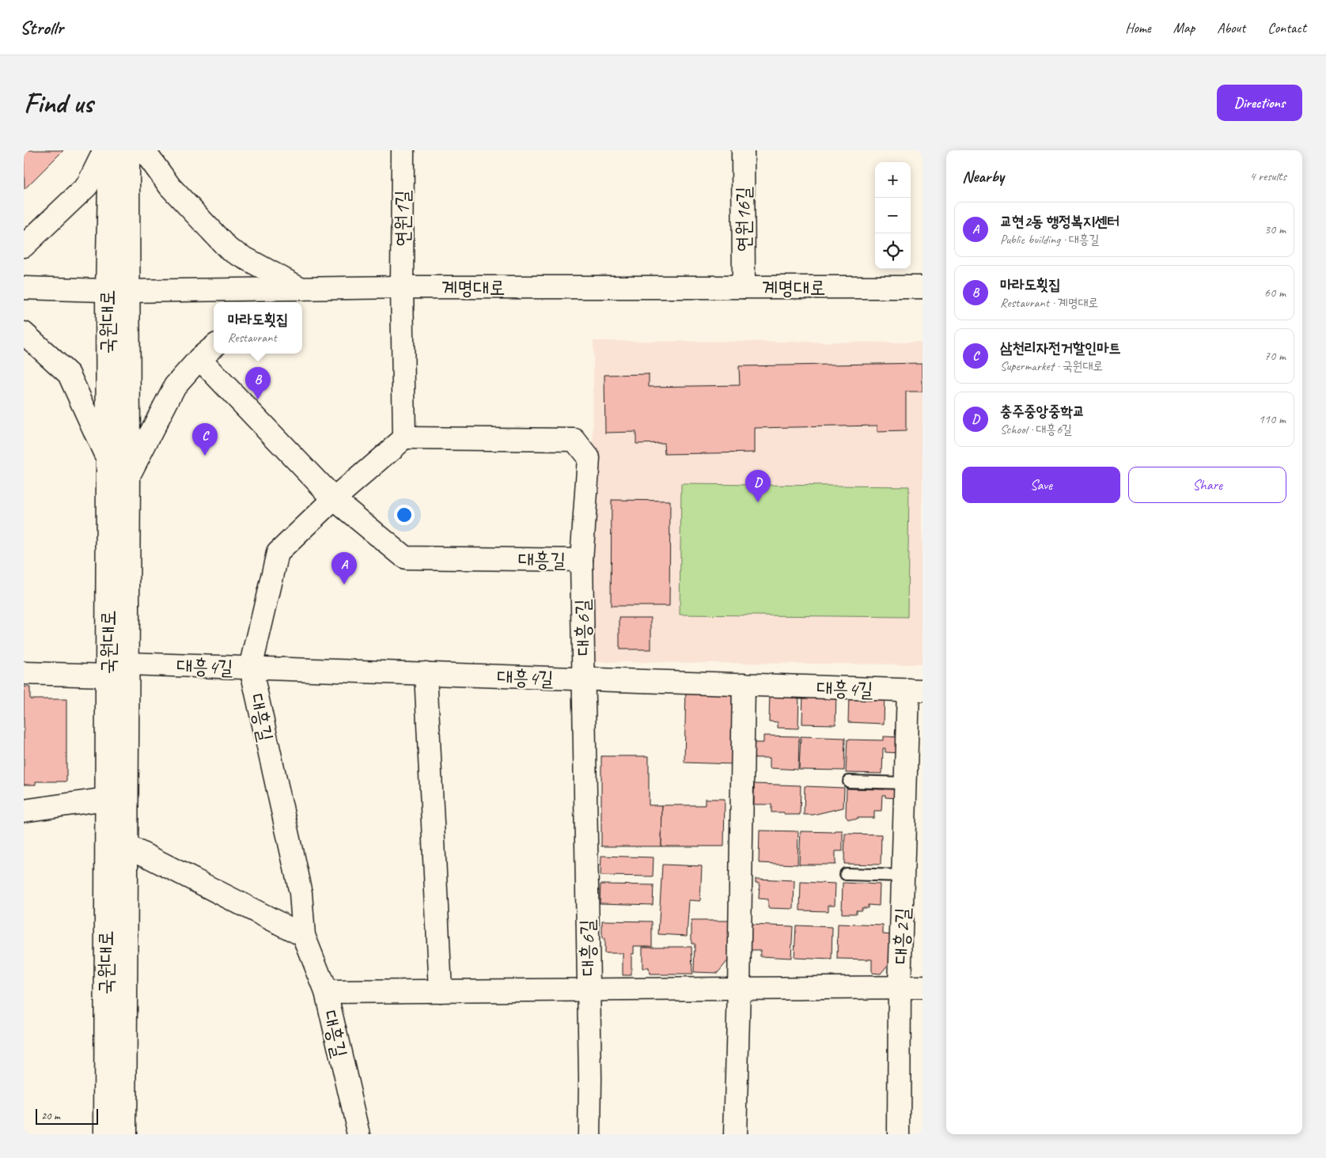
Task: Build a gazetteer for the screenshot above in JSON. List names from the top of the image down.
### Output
{
  "streets": {
    "street": [
      "연원1길",
      "연원16길",
      "계명대로",
      "국원대로",
      "대흥길",
      "대흥6길",
      "대흥4길",
      "대흥2길"
    ]
  },
  "crossings": [
    ["연원1길", "계명대로"],
    ["연원16길", "계명대로"],
    ["계명대로", "국원대로"],
    ["국원대로", "대흥4길"],
    ["대흥길", "대흥6길"],
    ["대흥길", "대흥4길"],
    ["대흥6길", "대흥4길"],
    ["대흥6길", "대흥2길"],
    ["대흥4길", "대흥2길"]
  ],
  "scale_bar": "20 m",
  "page": {
    "header": "Strollr",
    "nav": [
      "Home",
      "Map",
      "About",
      "Contact"
    ],
    "buttons": [
      "Directions",
      ["Save", "Share"]
    ],
    "title": "Find us",
    "heading": ["Nearby", "4 results"],
    "map_buttons": ["+", "−"],
    "list": [
      {
        "mark": "A",
        "name": "교현2동 행정복지센터",
        "note": "Public building · 대흥길",
        "value": "30 m"
      },
      {
        "mark": "B",
        "name": "마라도횟집",
        "note": "Restaurant · 계명대로",
        "value": "60 m"
      },
      {
        "mark": "C",
        "name": "삼천리자전거할인마트",
        "note": "Supermarket · 국원대로",
        "value": "70 m"
      },
      {
        "mark": "D",
        "name": "충주중앙중학교",
        "note": "School · 대흥6길",
        "value": "110 m"
      }
    ],
    "popup": ["마라도횟집", "Restaurant"],
    "pins": [
      "B",
      "C",
      "D",
      "A"
    ],
    "scale": "20 m"
  }
}
